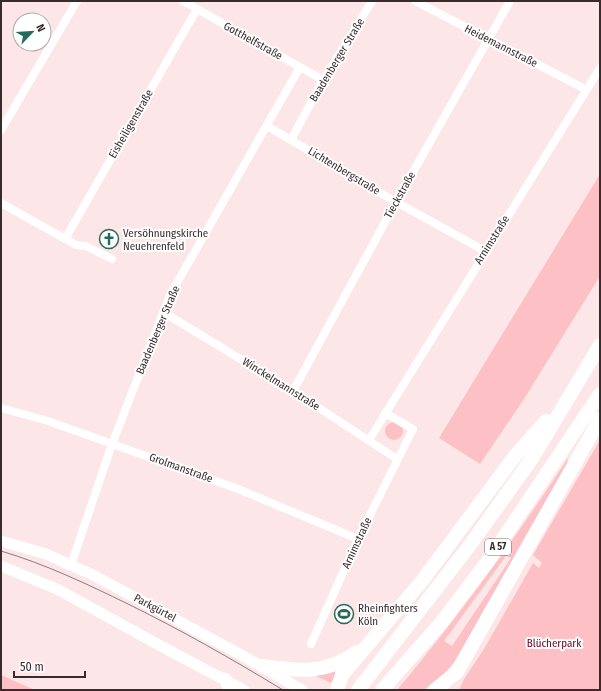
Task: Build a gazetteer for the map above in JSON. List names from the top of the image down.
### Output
{
  "streets": {
    "highway": ["A 57"],
    "main road": ["Parkgürtel"],
    "street": [
      "Gotthelfstraße",
      "Heidemannstraße",
      "Baadenberger Straße",
      "Eisheiligenstraße",
      "Lichtenbergstraße",
      "Tieckstraße",
      "Arnimstraße",
      "Winckelmannstraße",
      "Grolmanstraße"
    ]
  },
  "crossings": [
    ["Gotthelfstraße", "Baadenberger Straße"],
    ["Gotthelfstraße", "Eisheiligenstraße"],
    ["Heidemannstraße", "Tieckstraße"],
    ["Heidemannstraße", "Arnimstraße"],
    ["Baadenberger Straße", "Lichtenbergstraße"],
    ["Baadenberger Straße", "Winckelmannstraße"],
    ["Baadenberger Straße", "Grolmanstraße"],
    ["Baadenberger Straße", "Parkgürtel"],
    ["Lichtenbergstraße", "Tieckstraße"],
    ["Lichtenbergstraße", "Arnimstraße"],
    ["Tieckstraße", "Winckelmannstraße"],
    ["Arnimstraße", "Winckelmannstraße"],
    ["Arnimstraße", "Grolmanstraße"]
  ],
  "parks": ["Blücherpark"],
  "places": {
    "church": ["Versöhnungskirche Neuehrenfeld"],
    "sports": ["Rheinfighters Köln"]
  },
  "scale_bar": "50 m",
  "north": "top right"
}
